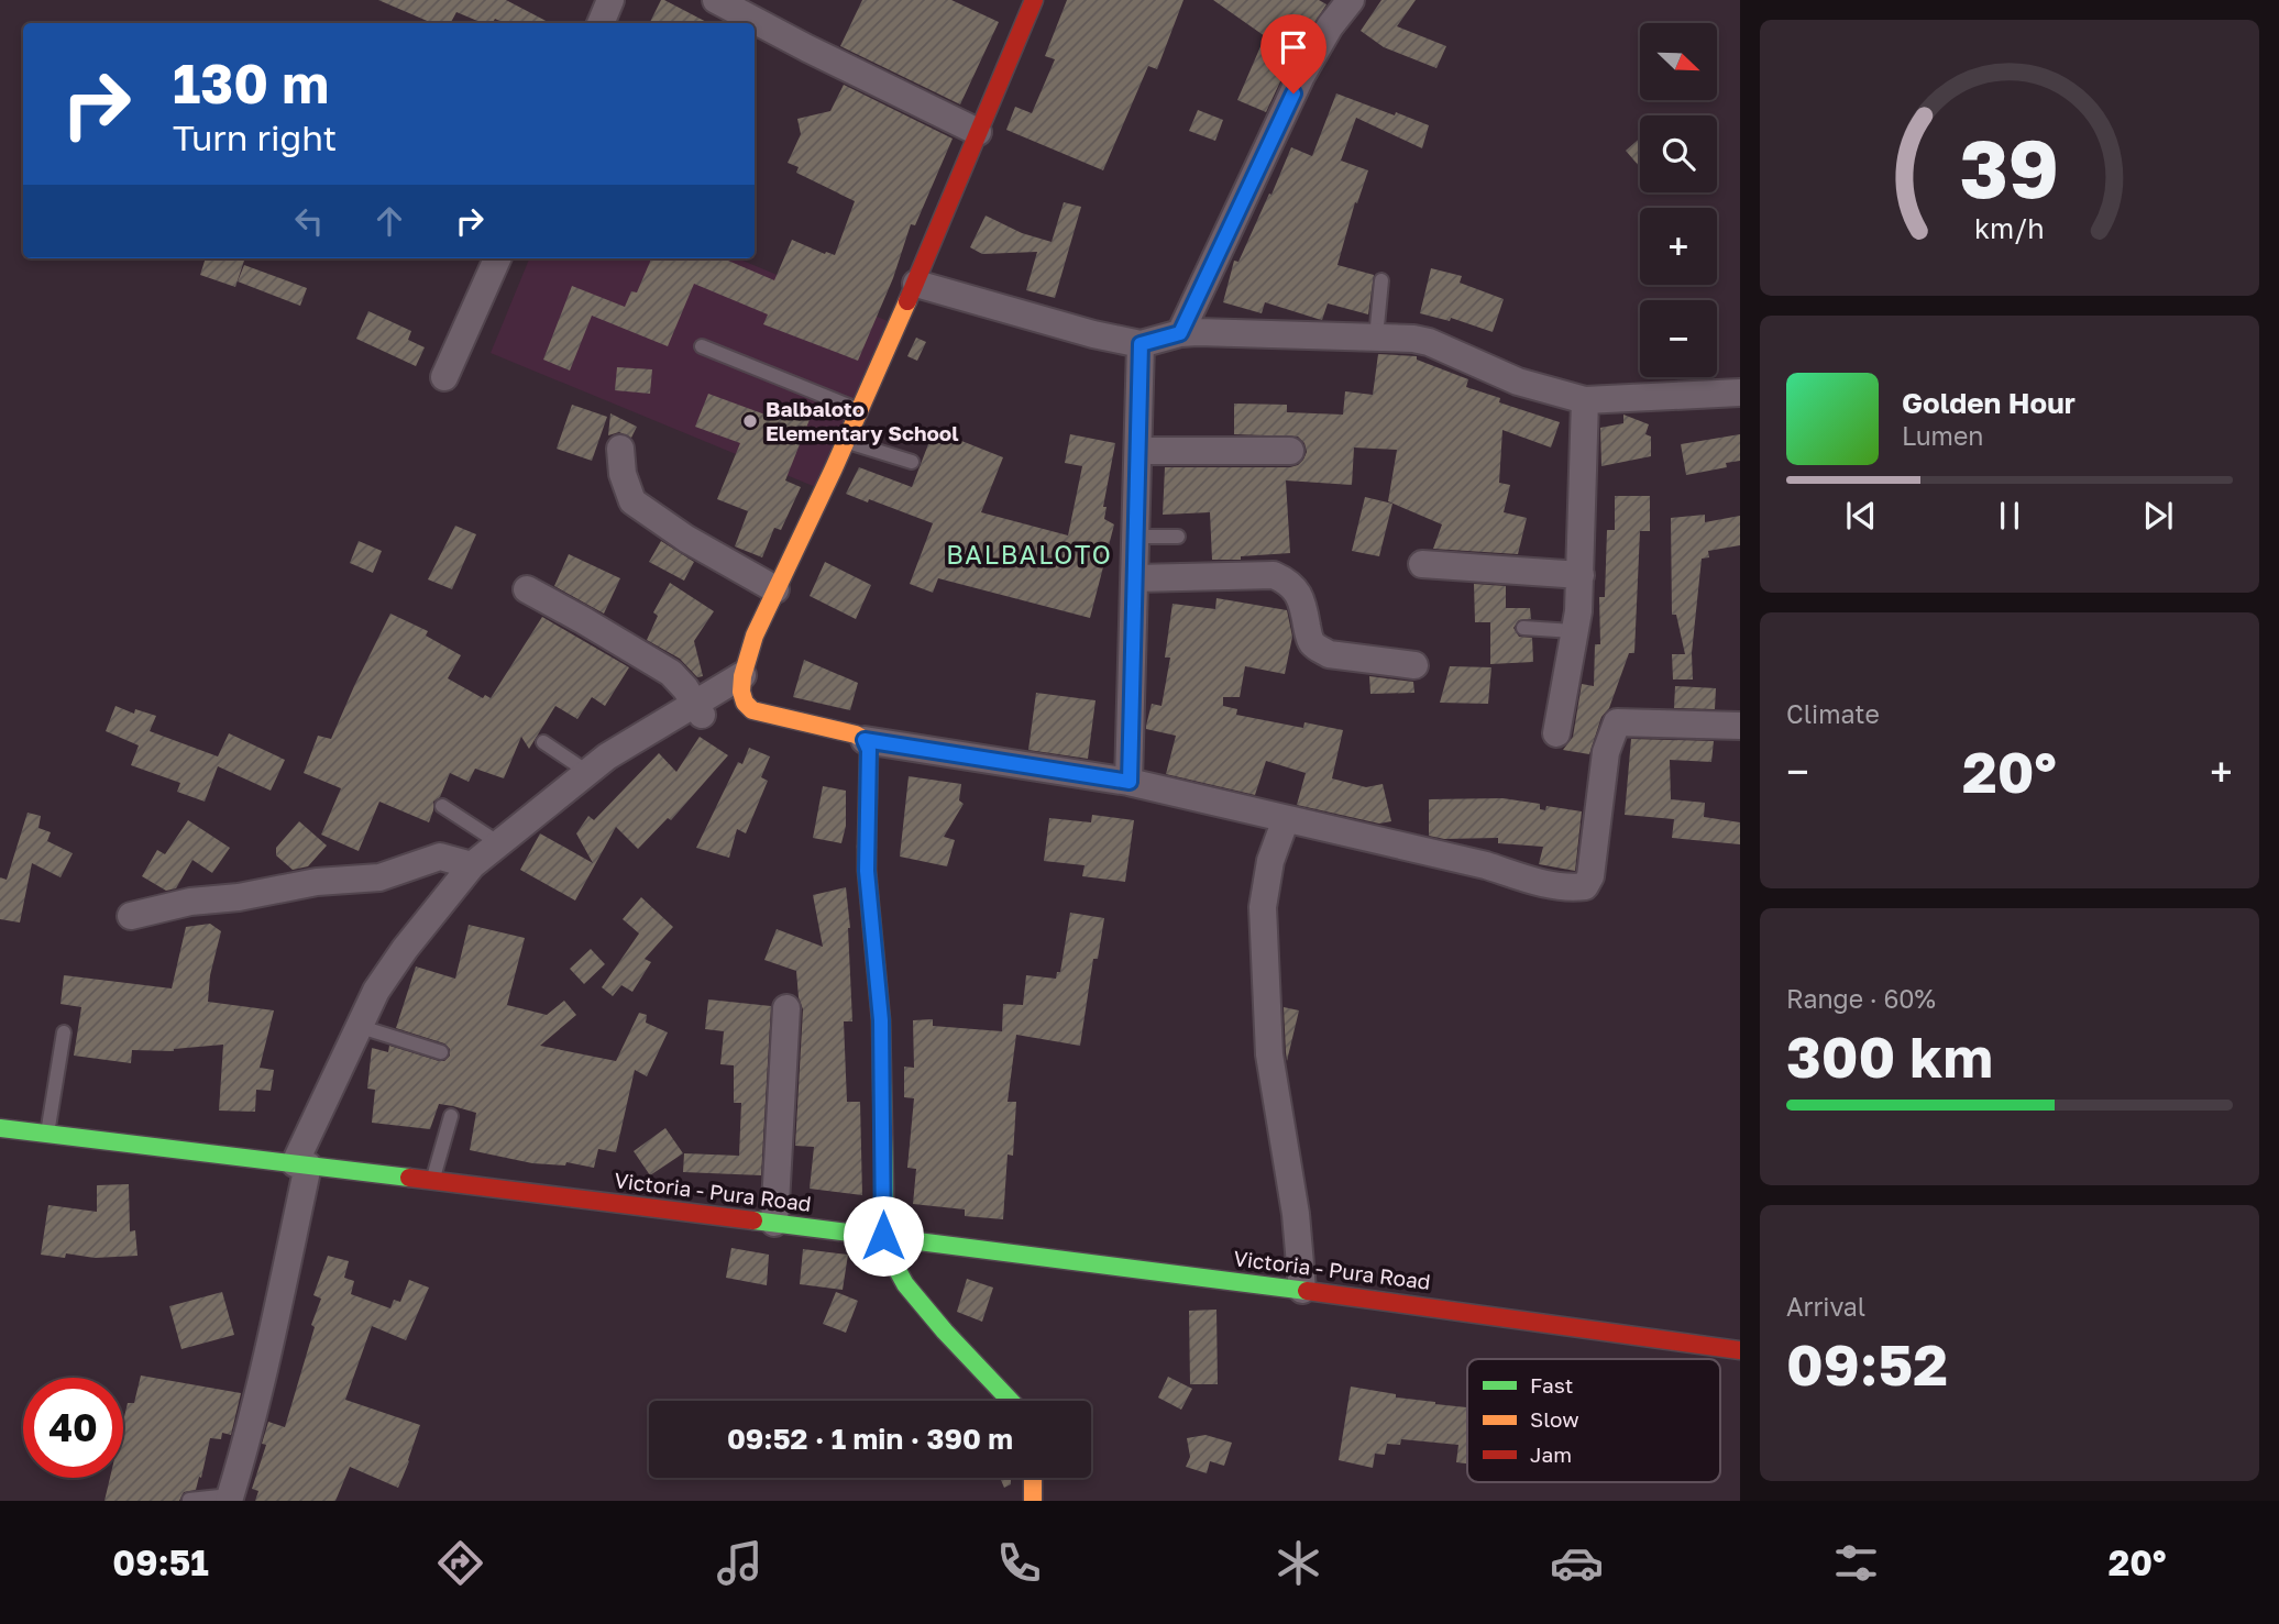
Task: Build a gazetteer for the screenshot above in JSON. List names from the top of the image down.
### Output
{
  "streets": {
    "main road": ["Victoria - Pura Road"]
  },
  "districts": ["BALBALOTO"],
  "places": ["Balbaloto Elementary School"],
  "legend": ["Fast", "Slow", "Jam"],
  "north": "bottom right",
  "page": {
    "map_buttons": ["+", "−"],
    "turn": ["130 m", "Turn right"],
    "song": ["Golden Hour", "Lumen"],
    "tile": [
      "Climate",
      ["Range · 60%", "300 km"],
      ["Arrival", "09:52"]
    ],
    "heat": ["−", "20°", "+"],
    "limit": "40",
    "trip": "09:52 · 1 min · 390 m",
    "tabs": ["09:51", "20°"],
    "gauge": ["39", "km/h"]
  }
}
